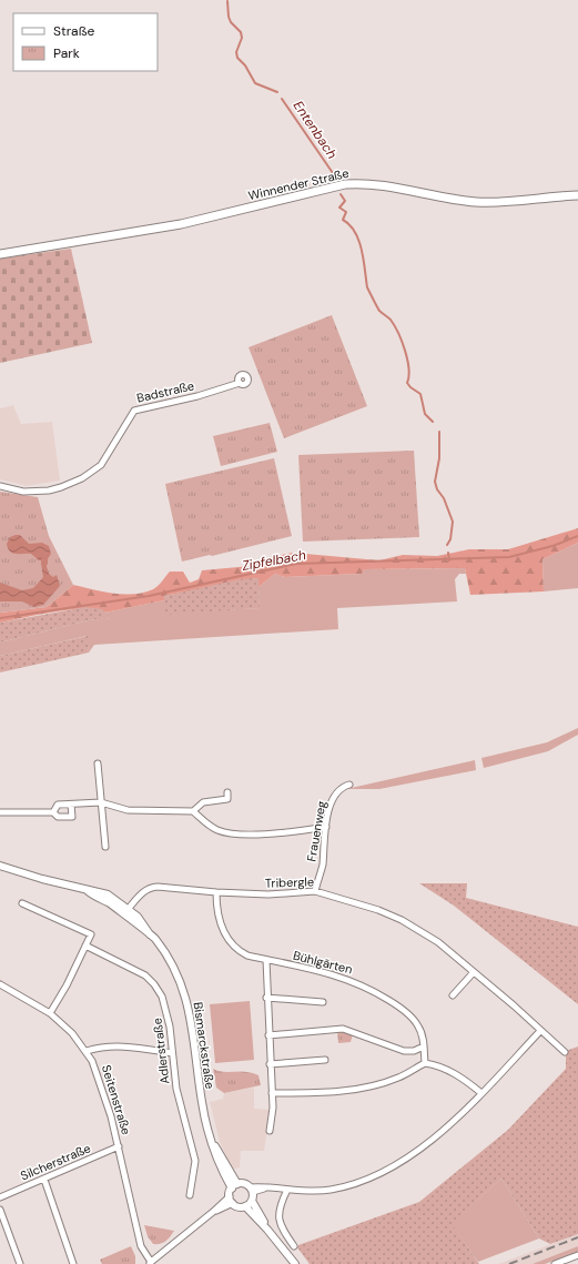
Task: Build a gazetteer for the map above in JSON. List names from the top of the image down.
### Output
{
  "streets": {
    "main road": ["Winnender Straße"],
    "street": [
      "Badstraße",
      "Frauenweg",
      "Tribergle",
      "Bühlgärten",
      "Bismarckstraße",
      "Adlerstraße",
      "Seitenstraße",
      "Silcherstraße"
    ]
  },
  "crossings": [
    ["Frauenweg", "Tribergle"],
    ["Tribergle", "Bühlgärten"],
    ["Tribergle", "Bismarckstraße"],
    ["Seitenstraße", "Silcherstraße"]
  ],
  "water": ["Entenbach", "Zipfelbach"],
  "legend": ["Straße", "Park"]
}
